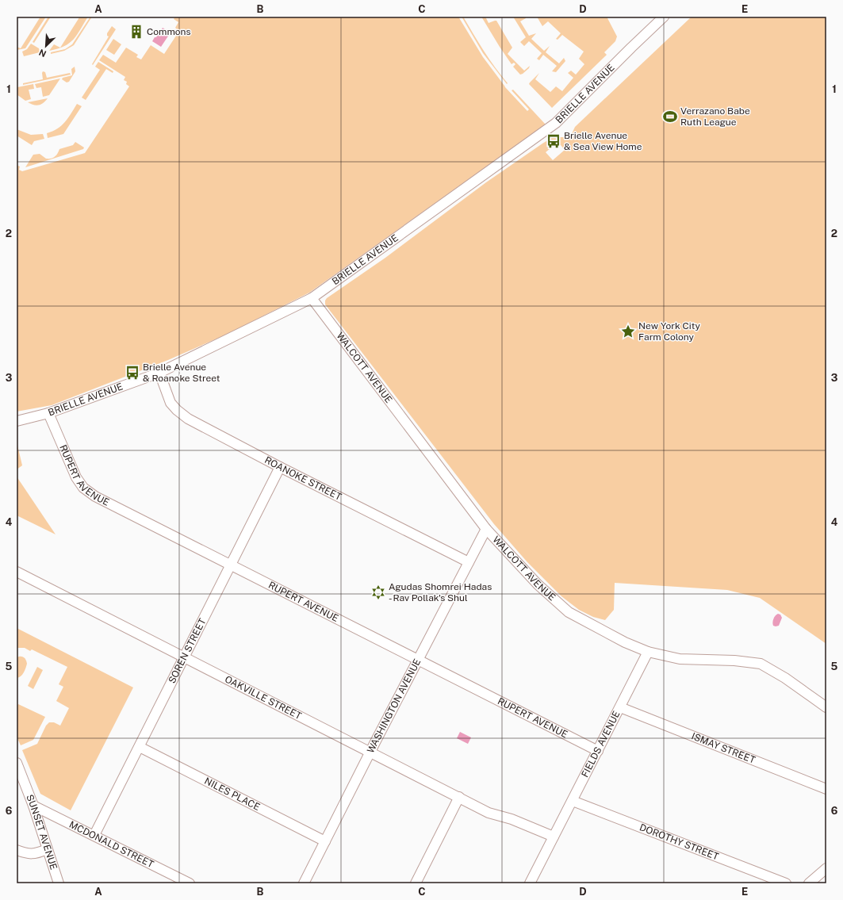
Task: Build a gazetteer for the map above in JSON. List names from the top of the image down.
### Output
{
  "streets": {
    "street": [
      "BRIELLE AVENUE",
      "WALCOTT AVENUE",
      "RUPERT AVENUE",
      "ROANOKE STREET",
      "SOREN STREET",
      "OAKVILLE STREET",
      "WASHINGTON AVENUE",
      "FIELDS AVENUE",
      "ISMAY STREET",
      "NILES PLACE",
      "SUNSET AVENUE",
      "DOROTHY STREET",
      "MCDONALD STREET"
    ]
  },
  "crossings": [
    ["BRIELLE AVENUE", "WALCOTT AVENUE"],
    ["BRIELLE AVENUE", "RUPERT AVENUE"],
    ["BRIELLE AVENUE", "ROANOKE STREET"],
    ["WALCOTT AVENUE", "WASHINGTON AVENUE"],
    ["WALCOTT AVENUE", "FIELDS AVENUE"],
    ["RUPERT AVENUE", "SOREN STREET"],
    ["RUPERT AVENUE", "WASHINGTON AVENUE"],
    ["RUPERT AVENUE", "FIELDS AVENUE"],
    ["ROANOKE STREET", "SOREN STREET"],
    ["ROANOKE STREET", "WASHINGTON AVENUE"],
    ["SOREN STREET", "OAKVILLE STREET"],
    ["SOREN STREET", "NILES PLACE"],
    ["SOREN STREET", "MCDONALD STREET"],
    ["OAKVILLE STREET", "WASHINGTON AVENUE"],
    ["OAKVILLE STREET", "FIELDS AVENUE"],
    ["WASHINGTON AVENUE", "NILES PLACE"],
    ["FIELDS AVENUE", "ISMAY STREET"],
    ["FIELDS AVENUE", "DOROTHY STREET"],
    ["SUNSET AVENUE", "MCDONALD STREET"]
  ],
  "places": {
    "building": ["Commons"],
    "sports": ["Verrazano Babe Ruth League"],
    "bus stop": ["Brielle Avenue & Sea View Home", "Brielle Avenue & Roanoke Street"],
    "place": ["New York City Farm Colony"],
    "synagogue": ["Agudas Shomrei Hadas - Rav Pollak's Shul"]
  },
  "north": "bottom left",
  "grid": {
    "columns": [
      "A",
      "B",
      "C",
      "D",
      "E"
    ],
    "rows": [
      "1",
      "2",
      "3",
      "4",
      "5",
      "6"
    ]
  }
}
